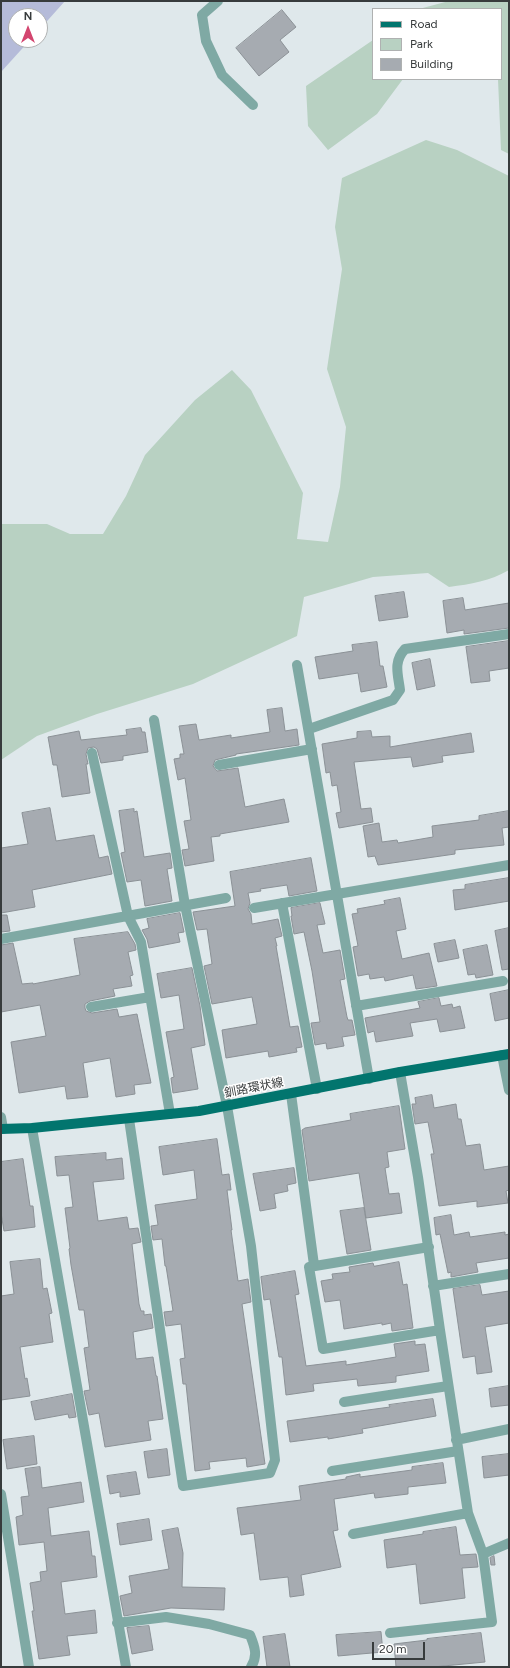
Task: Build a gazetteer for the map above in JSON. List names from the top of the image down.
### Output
{
  "streets": {
    "main road": ["釧路環状線"]
  },
  "legend": ["Road", "Park", "Building"],
  "scale_bar": "20 m",
  "north": "top"
}
